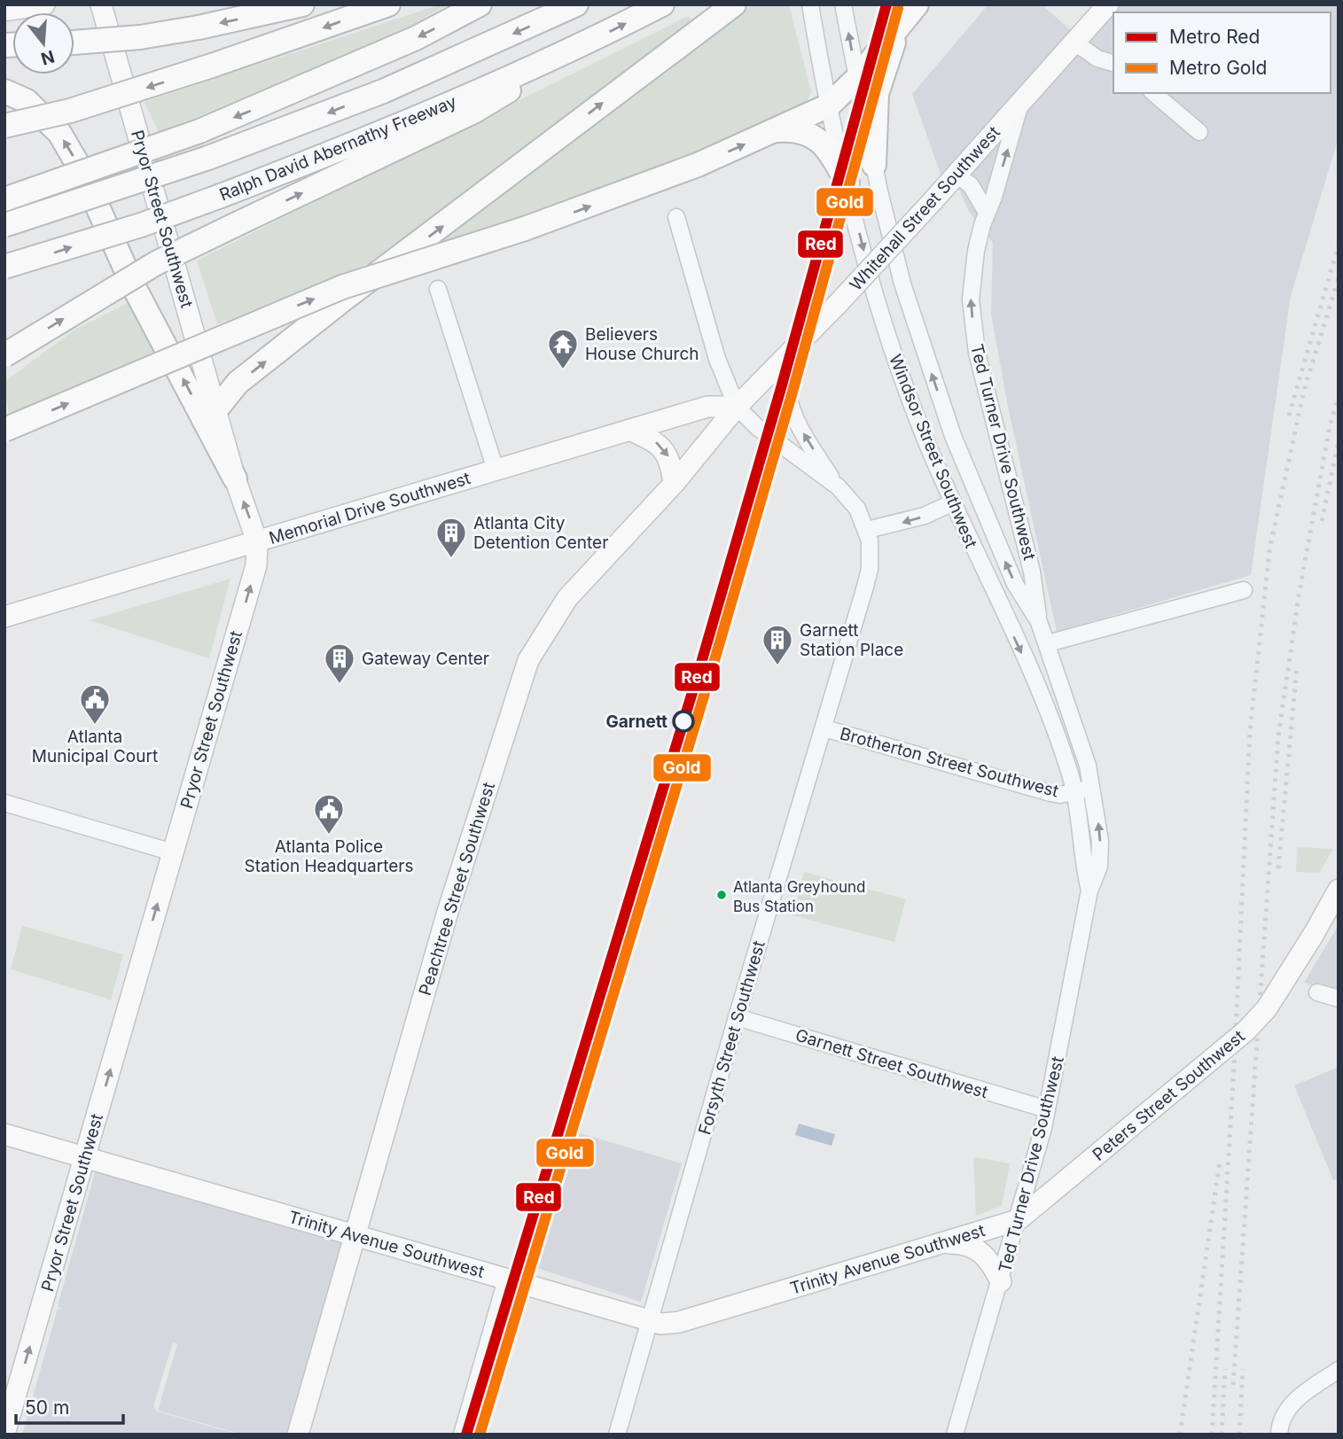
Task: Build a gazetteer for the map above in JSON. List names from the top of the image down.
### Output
{
  "streets": {
    "highway": ["Ralph David Abernathy Freeway"],
    "main road": [
      "Whitehall Street Southwest",
      "Pryor Street Southwest",
      "Memorial Drive Southwest",
      "Peachtree Street Southwest",
      "Peters Street Southwest",
      "Trinity Avenue Southwest"
    ],
    "street": [
      "Windsor Street Southwest",
      "Ted Turner Drive Southwest",
      "Brotherton Street Southwest",
      "Forsyth Street Southwest",
      "Garnett Street Southwest"
    ]
  },
  "crossings": [
    ["Whitehall Street Southwest", "Ted Turner Drive Southwest"],
    ["Whitehall Street Southwest", "Memorial Drive Southwest"],
    ["Whitehall Street Southwest", "Peachtree Street Southwest"],
    ["Whitehall Street Southwest", "Forsyth Street Southwest"],
    ["Pryor Street Southwest", "Memorial Drive Southwest"],
    ["Pryor Street Southwest", "Trinity Avenue Southwest"],
    ["Windsor Street Southwest", "Ted Turner Drive Southwest"],
    ["Ted Turner Drive Southwest", "Brotherton Street Southwest"],
    ["Ted Turner Drive Southwest", "Garnett Street Southwest"],
    ["Ted Turner Drive Southwest", "Peters Street Southwest"],
    ["Ted Turner Drive Southwest", "Trinity Avenue Southwest"],
    ["Memorial Drive Southwest", "Peachtree Street Southwest"],
    ["Memorial Drive Southwest", "Forsyth Street Southwest"],
    ["Brotherton Street Southwest", "Forsyth Street Southwest"],
    ["Peachtree Street Southwest", "Forsyth Street Southwest"],
    ["Peachtree Street Southwest", "Trinity Avenue Southwest"],
    ["Forsyth Street Southwest", "Garnett Street Southwest"],
    ["Forsyth Street Southwest", "Trinity Avenue Southwest"],
    ["Peters Street Southwest", "Trinity Avenue Southwest"]
  ],
  "one_way": ["Pryor Street Southwest"],
  "places": {
    "temple": ["Believers House Church"],
    "building": ["Atlanta City Detention Center", "Garnett Station Place", "Gateway Center"],
    "other": ["Garnett", "Atlanta Greyhound Bus Station"],
    "public building": ["Atlanta Municipal Court", "Atlanta Police Station Headquarters"]
  },
  "lines": ["metro line Red", "metro line Gold"],
  "legend": ["Metro Red", "Metro Gold"],
  "scale_bar": "50 m",
  "north": "bottom"
}
